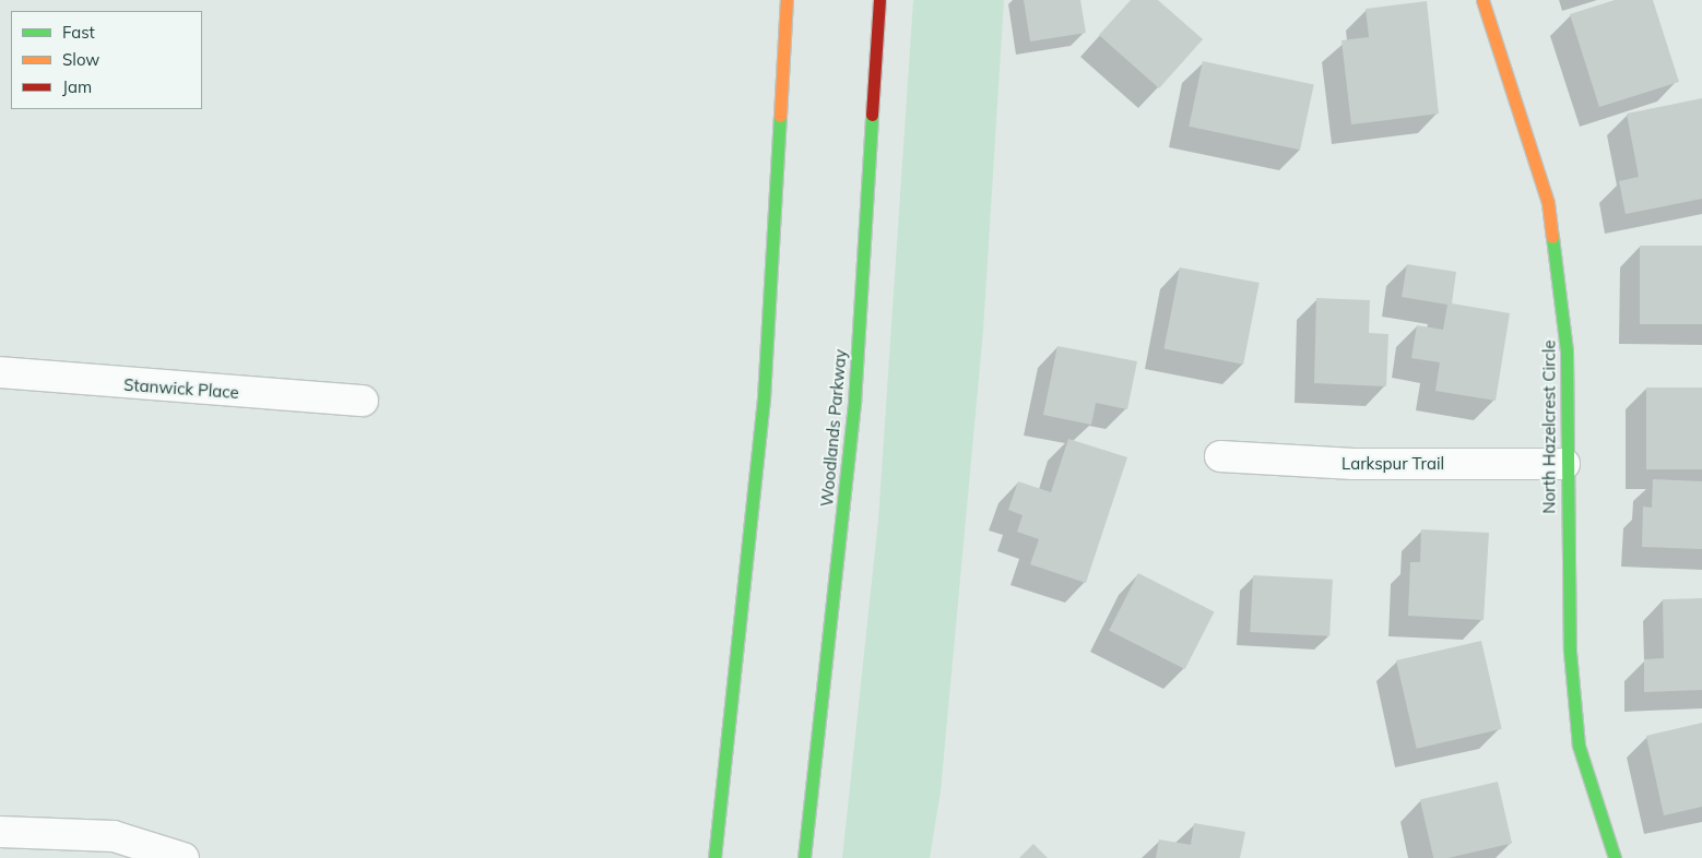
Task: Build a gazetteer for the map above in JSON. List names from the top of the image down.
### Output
{
  "streets": {
    "main road": ["North Hazelcrest Circle", "Woodlands Parkway"],
    "street": ["Stanwick Place", "Larkspur Trail"]
  },
  "crossings": [
    ["North Hazelcrest Circle", "Larkspur Trail"]
  ],
  "legend": ["Fast", "Slow", "Jam"]
}
